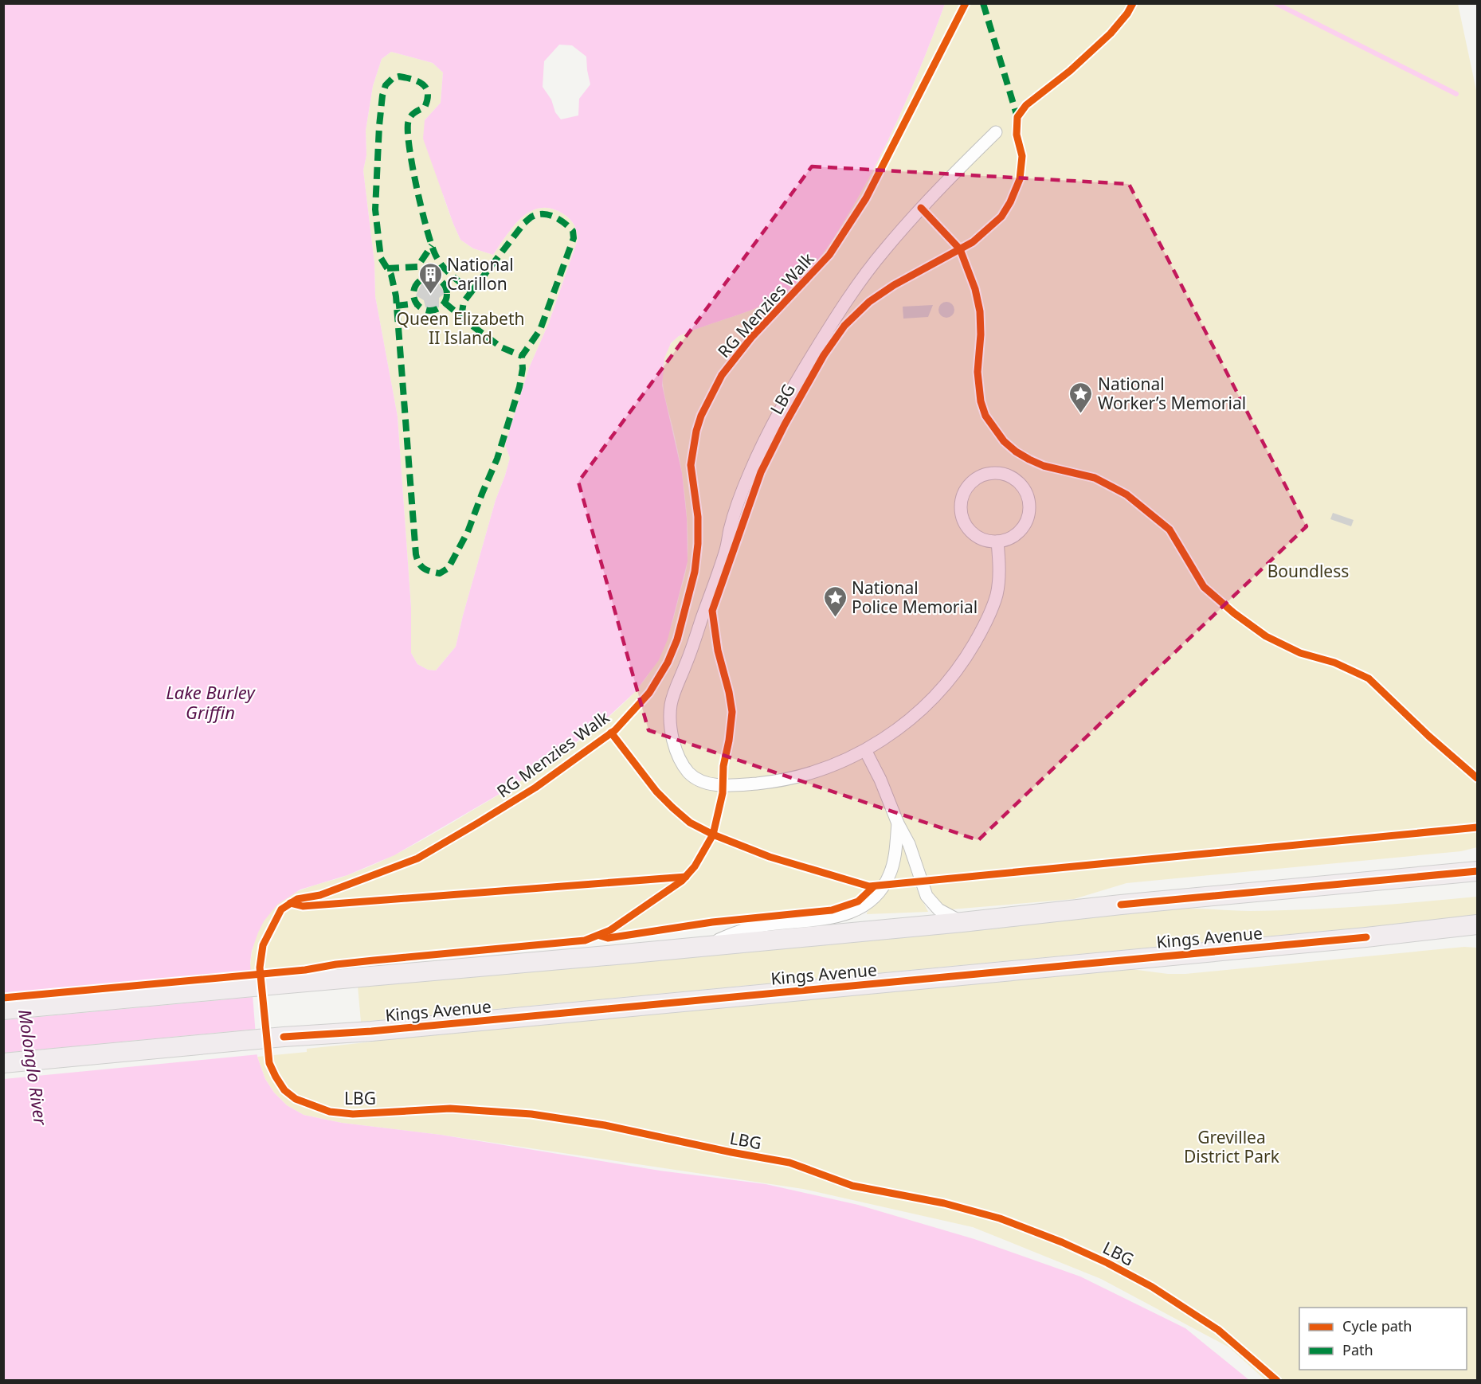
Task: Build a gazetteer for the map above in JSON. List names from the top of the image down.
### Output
{
  "streets": {
    "main road": ["Kings Avenue"],
    "cycle path": ["RG Menzies Walk", "LBG"]
  },
  "water": ["Lake Burley Griffin", "Molonglo River"],
  "parks": ["Queen Elizabeth II Island", "Boundless", "Grevillea District Park"],
  "places": {
    "building": ["National Carillon"],
    "place": ["National Worker’s Memorial", "National Police Memorial"]
  },
  "legend": ["Cycle path", "Path"]
}
